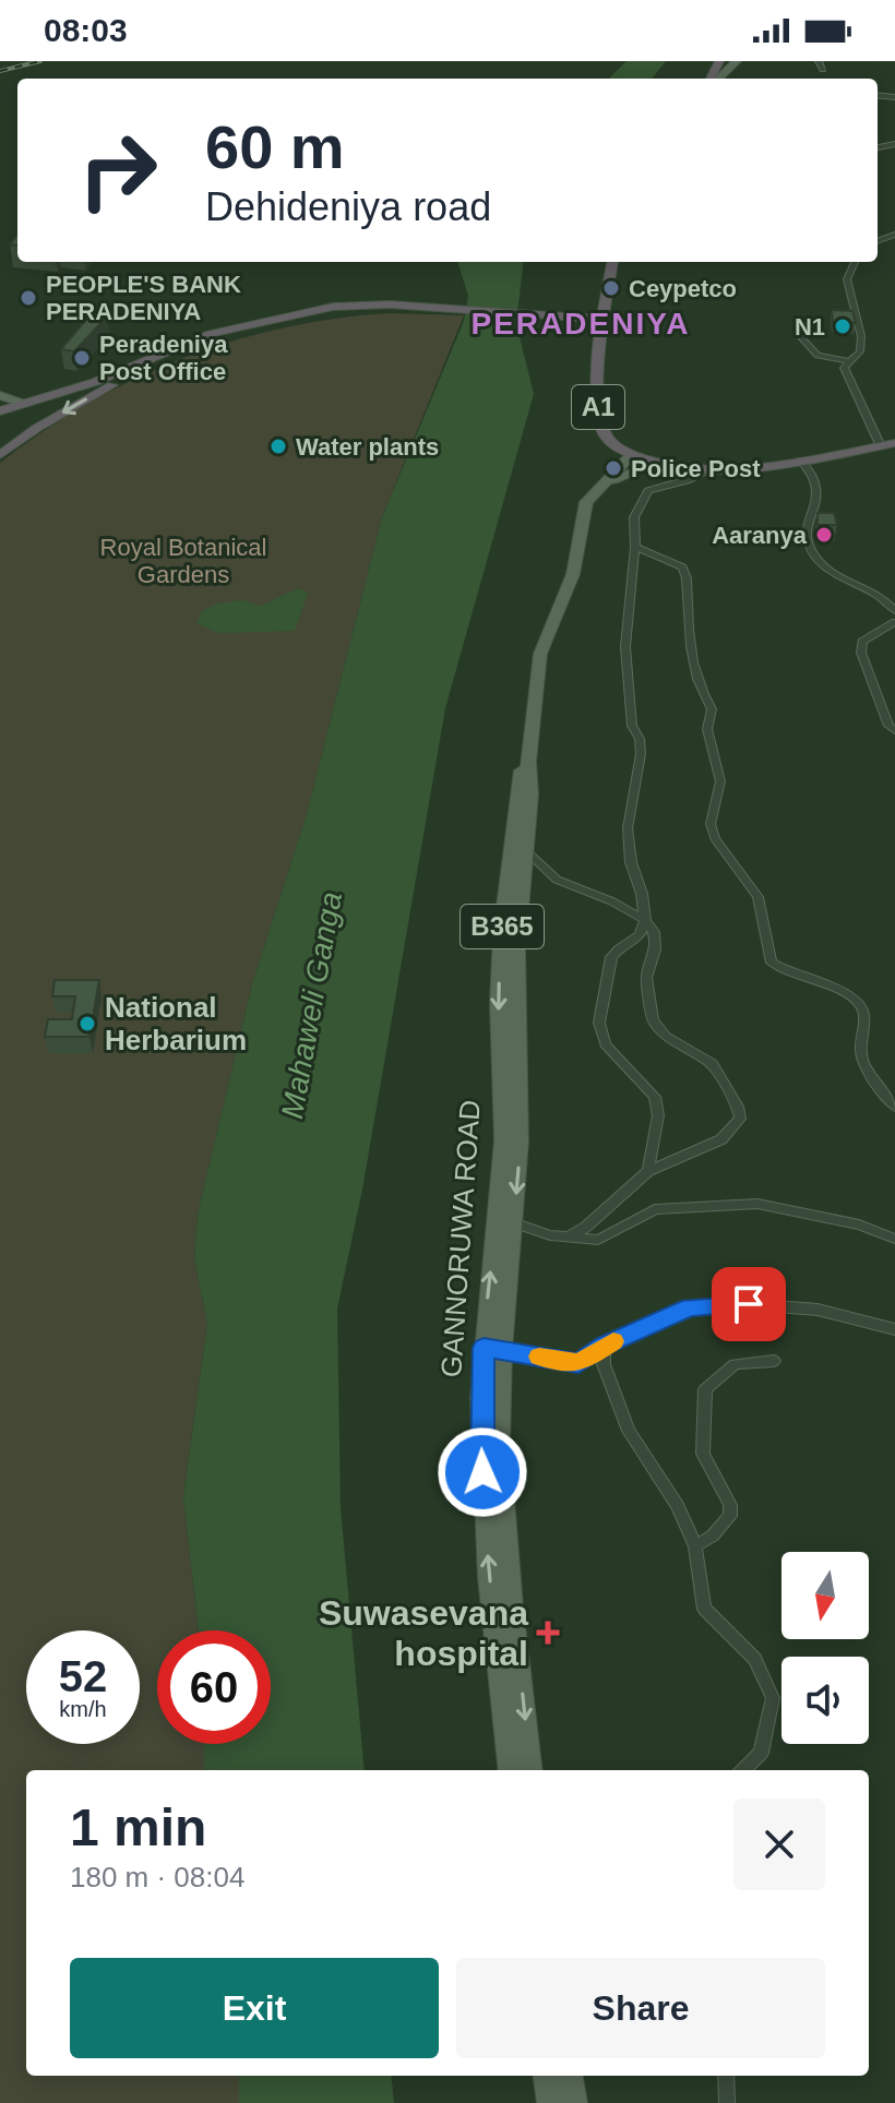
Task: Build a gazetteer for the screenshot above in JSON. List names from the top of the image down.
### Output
{
  "streets": {
    "highway": ["A1"],
    "main road": ["B365", "GANNORUWA ROAD"]
  },
  "crossings": [
    ["A1", "GANNORUWA ROAD"]
  ],
  "districts": ["PERADENIYA"],
  "water": ["Mahaweli Ganga"],
  "parks": ["Royal Botanical Gardens"],
  "places": {
    "other": [
      "Ceypetco",
      "PEOPLE'S BANK PERADENIYA",
      "N1",
      "Peradeniya Post Office",
      "Water plants",
      "Police Post",
      "Aaranya",
      "National Herbarium"
    ],
    "health": ["Suwasevana hospital"]
  },
  "north": "bottom",
  "page": {
    "status": "08:03",
    "turn": ["60 m", "Dehideniya road"],
    "speed": "52 km/h",
    "limit": "60",
    "heading": ["1 min", "180 m · 08:04"],
    "buttons": ["Exit", "Share"]
  }
}
